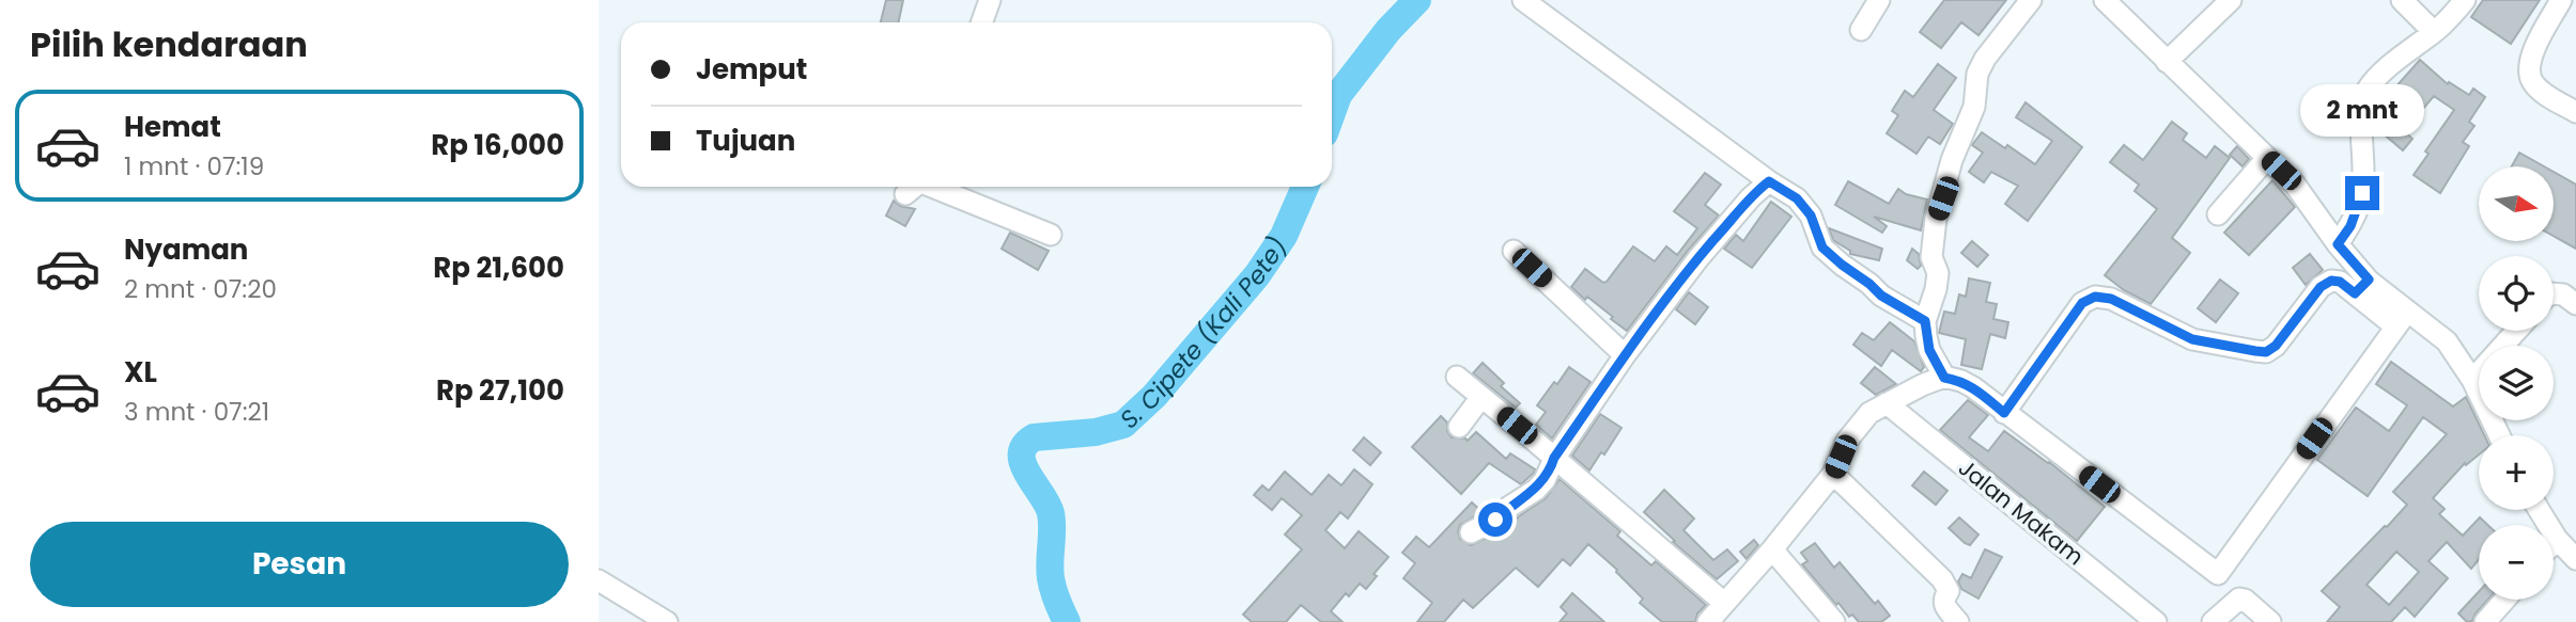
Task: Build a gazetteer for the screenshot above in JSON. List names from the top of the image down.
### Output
{
  "streets": {
    "street": ["Jalan Makam"]
  },
  "water": ["S. Cipete (Kali Pete)"],
  "north": "right",
  "page": {
    "heading": "Pilih kendaraan",
    "banner": ["Jemput", "Tujuan"],
    "bubble": "2 mnt",
    "list": [
      {
        "name": "Hemat",
        "note": "1 mnt · 07:19",
        "value": "Rp 16,000"
      },
      {
        "name": "Nyaman",
        "note": "2 mnt · 07:20",
        "value": "Rp 21,600"
      },
      {
        "name": "XL",
        "note": "3 mnt · 07:21",
        "value": "Rp 27,100"
      }
    ],
    "map_buttons": ["+", "−"],
    "buttons": "Pesan"
  }
}
